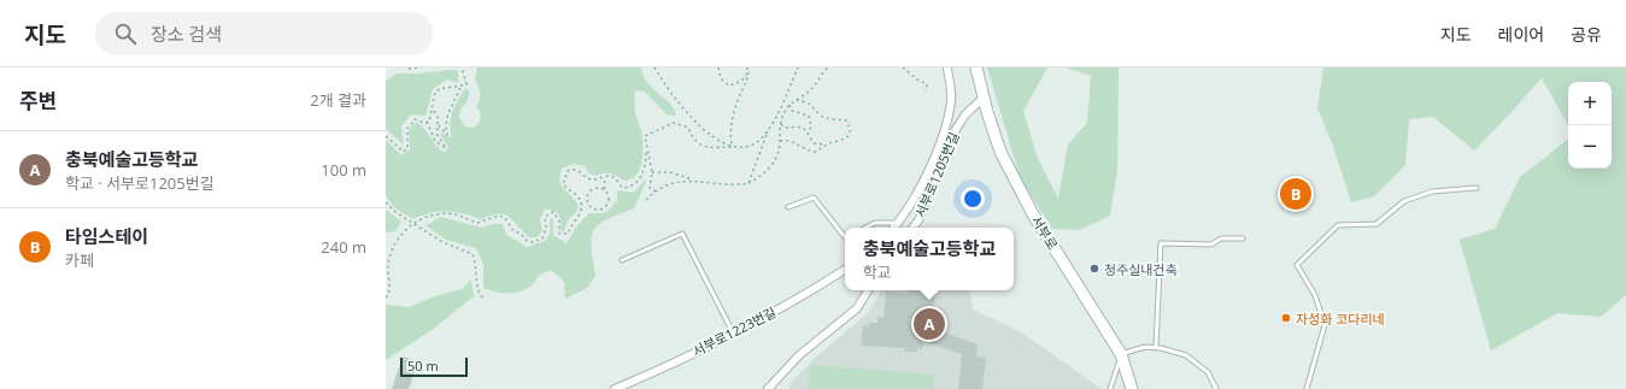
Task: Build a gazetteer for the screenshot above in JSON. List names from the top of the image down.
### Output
{
  "streets": {
    "main road": ["서부로"],
    "street": ["서부로1205번길", "서부로1223번길"]
  },
  "crossings": [
    ["서부로1205번길", "서부로"]
  ],
  "places": ["청주실내건축", "자성화 코다리네"],
  "scale_bar": "50 m",
  "page": {
    "header": "지도",
    "search": "장소 검색",
    "nav": ["지도", "레이어", "공유"],
    "heading": ["주변", "2개 결과"],
    "map_buttons": ["+", "−"],
    "list": [
      {
        "mark": "A",
        "name": "충북예술고등학교",
        "note": "학교 · 서부로1205번길",
        "value": "100 m"
      },
      {
        "mark": "B",
        "name": "타임스테이",
        "note": "카페",
        "value": "240 m"
      }
    ],
    "pins": ["B", "A"],
    "popup": ["충북예술고등학교", "학교"],
    "scale": "50 m"
  }
}
